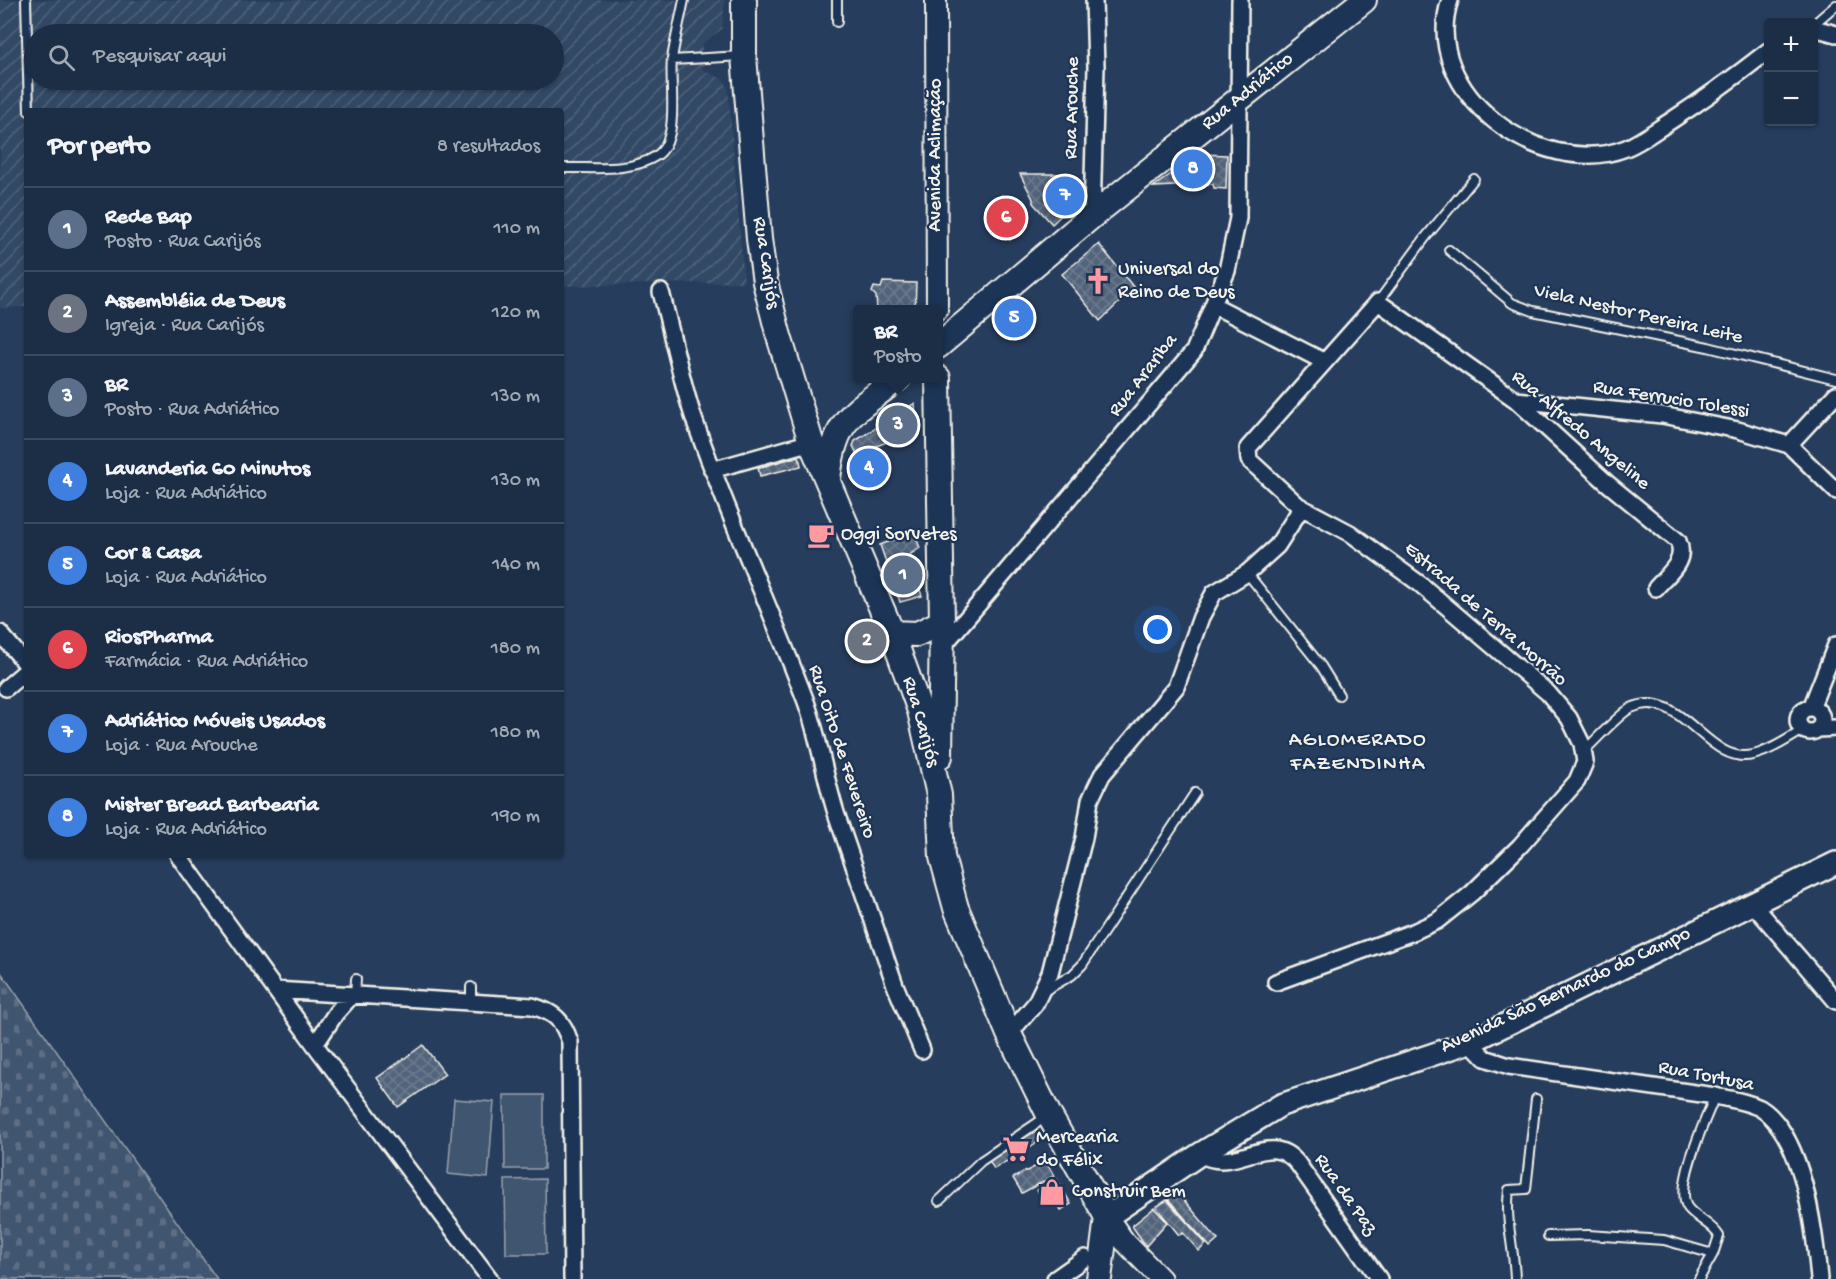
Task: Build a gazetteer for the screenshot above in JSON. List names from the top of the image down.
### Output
{
  "streets": {
    "main road": ["Rua Adriático", "Rua Carijós", "Avenida São Bernardo do Campo"],
    "street": [
      "Rua Arouche",
      "Avenida Aclimação",
      "Rua Arariba",
      "Rua Ferrucio Tolessi",
      "Rua Alfredo Angeline",
      "Estrada de Terra Morrão",
      "Rua Oito de Fevereiro",
      "Rua Tortusa",
      "Rua da Paz"
    ],
    "lane": ["Viela Nestor Pereira Leite"]
  },
  "crossings": [
    ["Rua Adriático", "Rua Arouche"],
    ["Rua Adriático", "Rua Arariba"],
    ["Rua Carijós", "Avenida São Bernardo do Campo"],
    ["Rua Ferrucio Tolessi", "Rua Alfredo Angeline"],
    ["Avenida São Bernardo do Campo", "Rua Tortusa"],
    ["Avenida São Bernardo do Campo", "Rua da Paz"]
  ],
  "districts": ["AGLOMERADO FAZENDINHA"],
  "places": {
    "church": ["Universal do Reino de Deus"],
    "cafe": ["Oggi Sorvetes"],
    "supermarket": ["Mercearia do Félix"],
    "shop": ["Construir Bem"]
  },
  "page": {
    "map_buttons": ["+", "−"],
    "search": "Pesquisar aqui",
    "heading": ["Por perto", "8 resultados"],
    "pins": [
      "8",
      "7",
      "6",
      "5",
      "3",
      "4",
      "1",
      "2"
    ],
    "list": [
      {
        "mark": "1",
        "name": "Rede Bap",
        "note": "Posto · Rua Carijós",
        "value": "110 m"
      },
      {
        "mark": "2",
        "name": "Assembléia de Deus",
        "note": "Igreja · Rua Carijós",
        "value": "120 m"
      },
      {
        "mark": "3",
        "name": "BR",
        "note": "Posto · Rua Adriático",
        "value": "130 m"
      },
      {
        "mark": "4",
        "name": "Lavanderia 60 Minutos",
        "note": "Loja · Rua Adriático",
        "value": "130 m"
      },
      {
        "mark": "5",
        "name": "Cor & Casa",
        "note": "Loja · Rua Adriático",
        "value": "140 m"
      },
      {
        "mark": "6",
        "name": "RiosPharma",
        "note": "Farmácia · Rua Adriático",
        "value": "180 m"
      },
      {
        "mark": "7",
        "name": "Adriático Móveis Usados",
        "note": "Loja · Rua Arouche",
        "value": "180 m"
      },
      {
        "mark": "8",
        "name": "Mister Bread Barbearia",
        "note": "Loja · Rua Adriático",
        "value": "190 m"
      }
    ],
    "popup": ["BR", "Posto"]
  }
}
